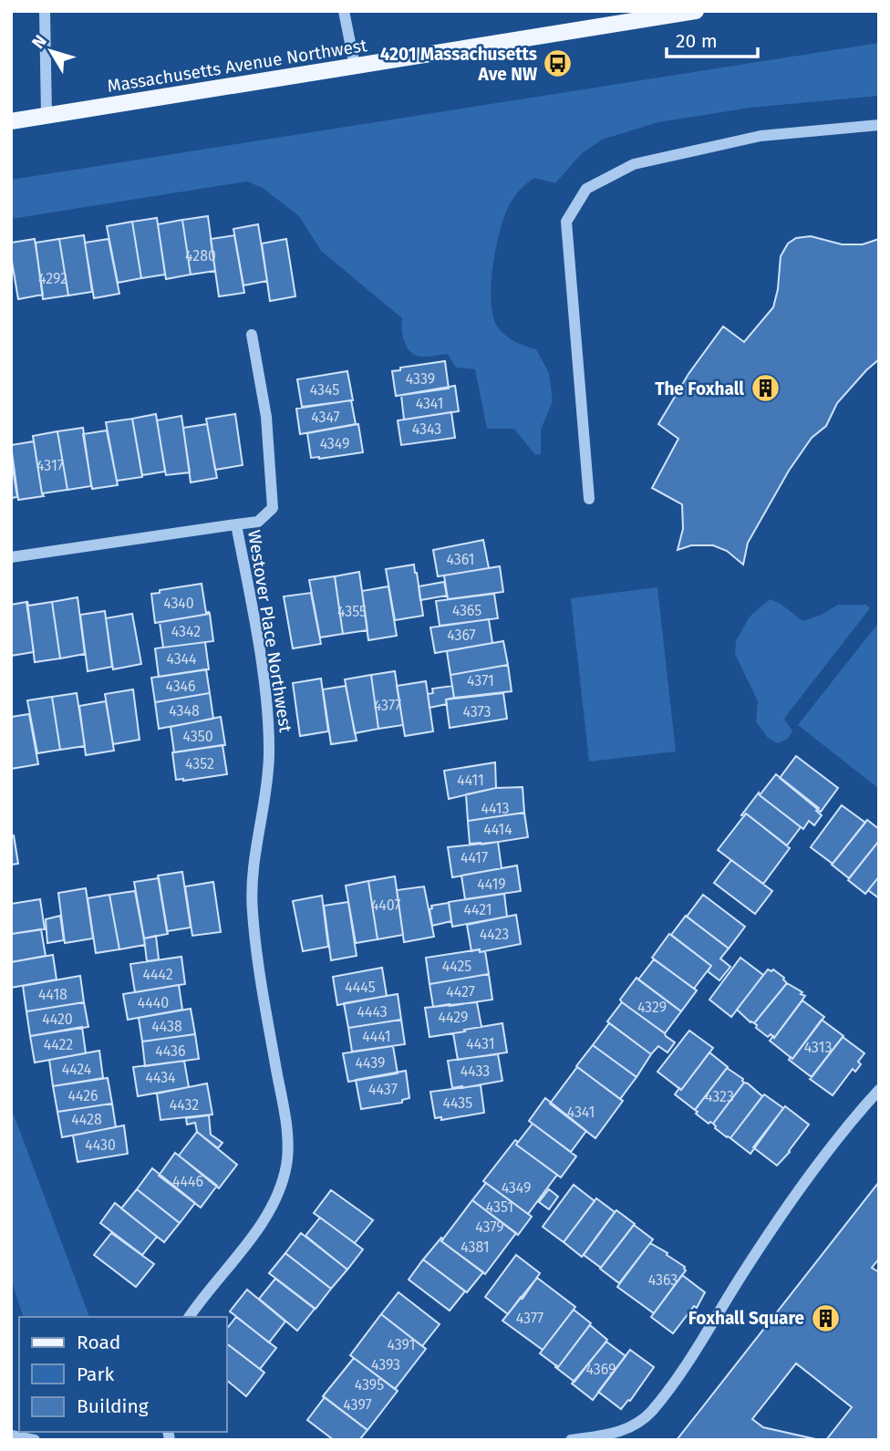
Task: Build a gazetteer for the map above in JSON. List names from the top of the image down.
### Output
{
  "streets": {
    "main road": ["Massachusetts Avenue Northwest"],
    "street": ["Westover Place Northwest"]
  },
  "places": {
    "bus stop": ["4201 Massachusetts Ave NW"],
    "building": ["The Foxhall", "Foxhall Square"]
  },
  "house_numbers": [
    "4280",
    "4292",
    "4339",
    "4345",
    "4341",
    "4347",
    "4343",
    "4349",
    "4317",
    "4361",
    "4340",
    "4365",
    "4355",
    "4342",
    "4367",
    "4344",
    "4371",
    "4346",
    "4377",
    "4348",
    "4373",
    "4350",
    "4352",
    "4411",
    "4413",
    "4414",
    "4417",
    "4419",
    "4407",
    "4421",
    "4423",
    "4425",
    "4442",
    "4445",
    "4427",
    "4418",
    "4440",
    "4329",
    "4443",
    "4429",
    "4420",
    "4438",
    "4441",
    "4431",
    "4422",
    "4313",
    "4436",
    "4439",
    "4424",
    "4433",
    "4434",
    "4437",
    "4426",
    "4323",
    "4435",
    "4432",
    "4341",
    "4428",
    "4430",
    "4446",
    "4349",
    "4351",
    "4379",
    "4381",
    "4363",
    "4377",
    "4391",
    "4393",
    "4369",
    "4395",
    "4397"
  ],
  "legend": ["Road", "Park", "Building"],
  "scale_bar": "20 m",
  "north": "top left"
}
